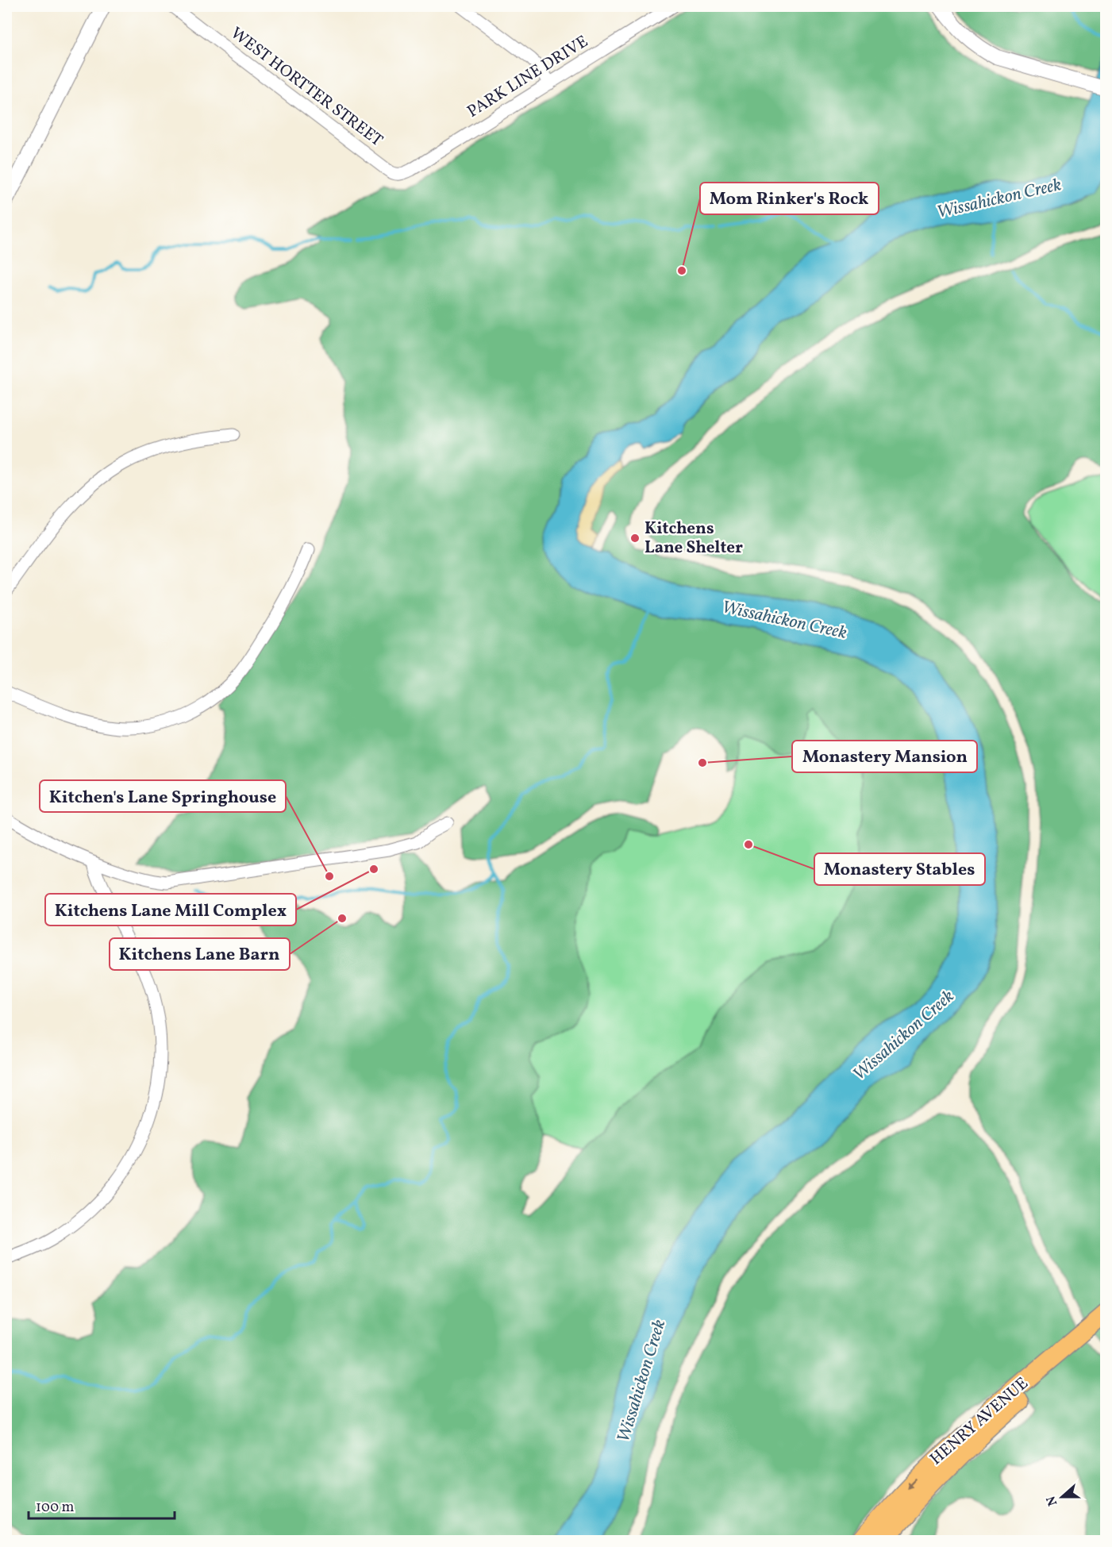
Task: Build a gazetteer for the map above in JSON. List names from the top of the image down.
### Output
{
  "streets": {
    "main road": ["HENRY AVENUE"],
    "street": ["PARK LINE DRIVE", "WEST HORTTER STREET"]
  },
  "crossings": [
    ["PARK LINE DRIVE", "WEST HORTTER STREET"]
  ],
  "water": ["Wissahickon Creek"],
  "places": [
    "Mom Rinker's Rock",
    "Kitchens Lane Shelter",
    "Monastery Mansion",
    "Monastery Stables",
    "Kitchens Lane Mill Complex",
    "Kitchen's Lane Springhouse",
    "Kitchens Lane Barn"
  ],
  "scale_bar": "100 m",
  "north": "left"
}
